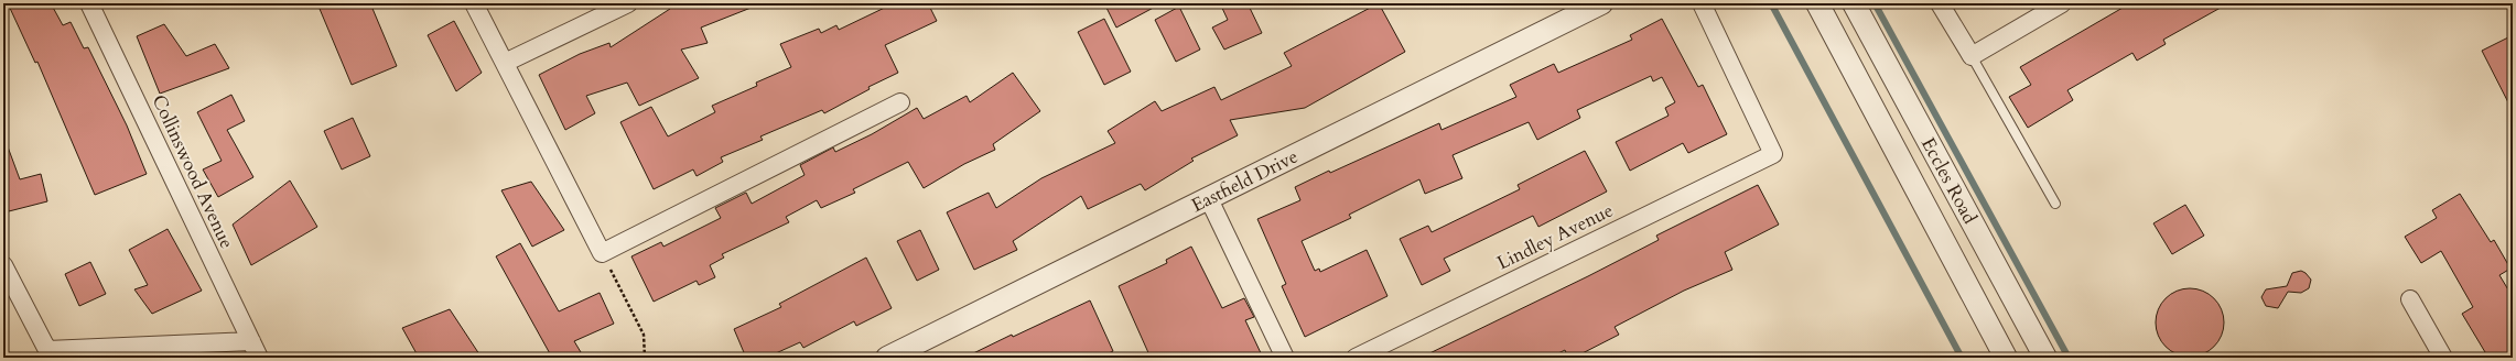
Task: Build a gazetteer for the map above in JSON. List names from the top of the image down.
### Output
{
  "streets": {
    "street": [
      "Collinswood Avenue",
      "Eastfield Drive",
      "Eccles Road",
      "Lindley Avenue"
    ]
  }
}
